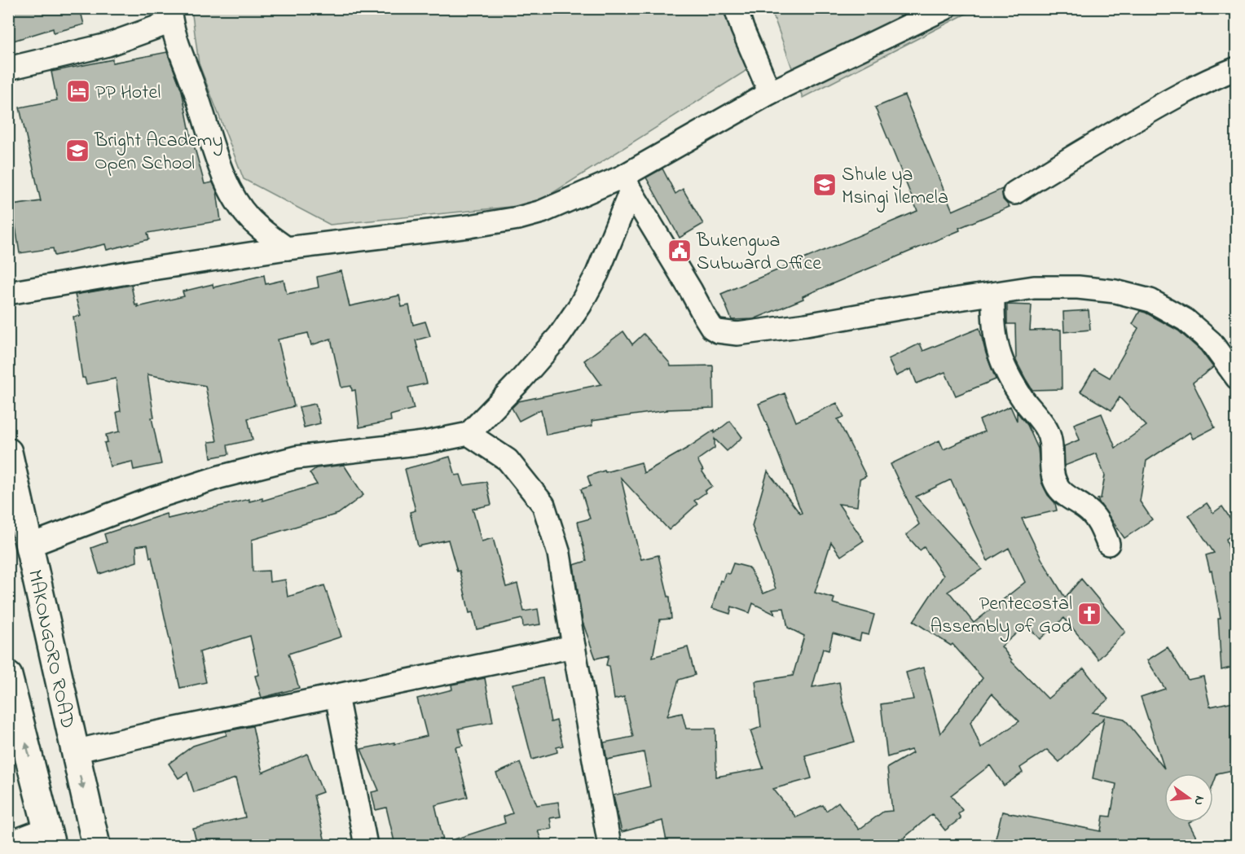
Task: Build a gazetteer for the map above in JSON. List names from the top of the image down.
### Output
{
  "streets": {
    "main road": ["MAKONGORO ROAD"]
  },
  "places": {
    "hotel": ["PP Hotel"],
    "school or university": ["Bright Academy Open School", "Shule ya Msingi Ilemela"],
    "public building": ["Bukengwa Subward Office"],
    "church": ["Pentecostal Assembly of God"]
  },
  "north": "right"
}
